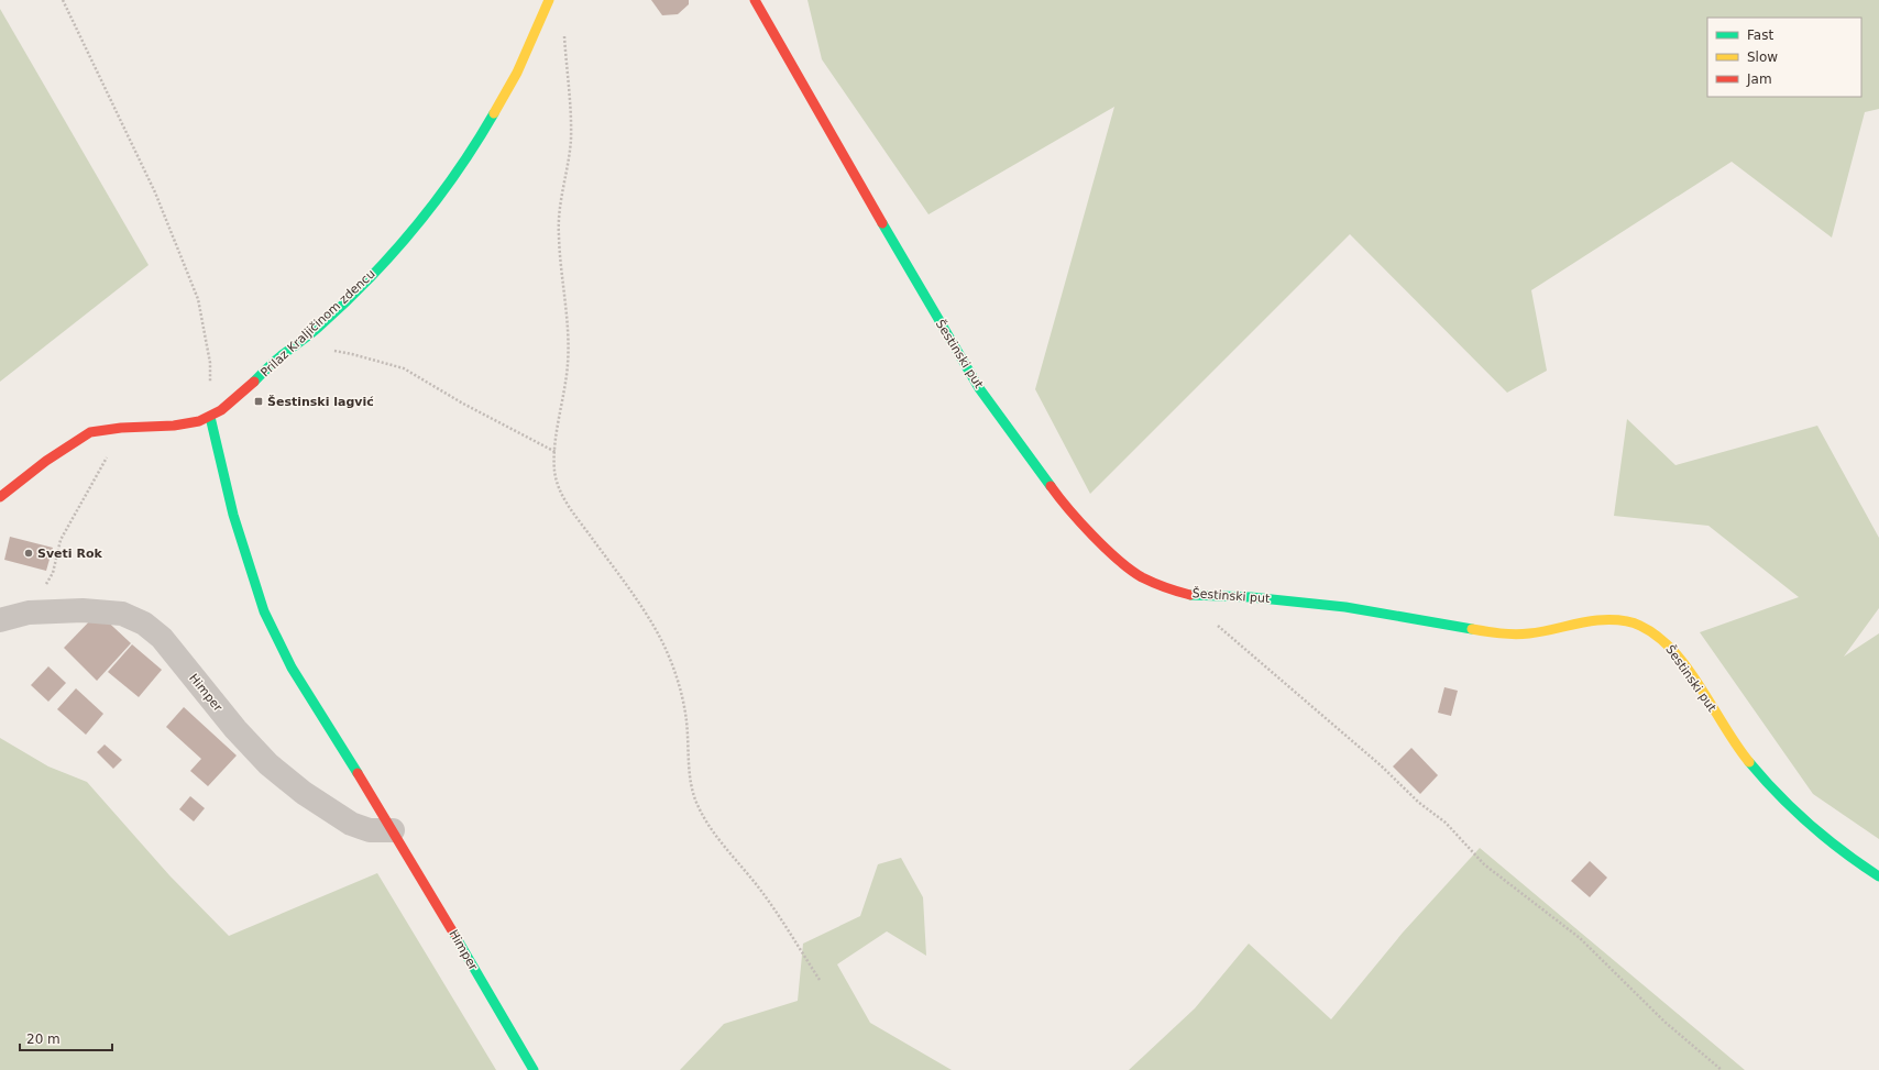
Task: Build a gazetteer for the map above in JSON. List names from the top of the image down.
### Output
{
  "streets": {
    "street": ["Prilaz Kraljičinom zdencu", "Šestinski put", "Himper"]
  },
  "crossings": [
    ["Prilaz Kraljičinom zdencu", "Himper"]
  ],
  "places": {
    "transit": ["Šestinski lagvić"],
    "other": ["Sveti Rok"]
  },
  "legend": ["Fast", "Slow", "Jam"],
  "scale_bar": "20 m"
}
